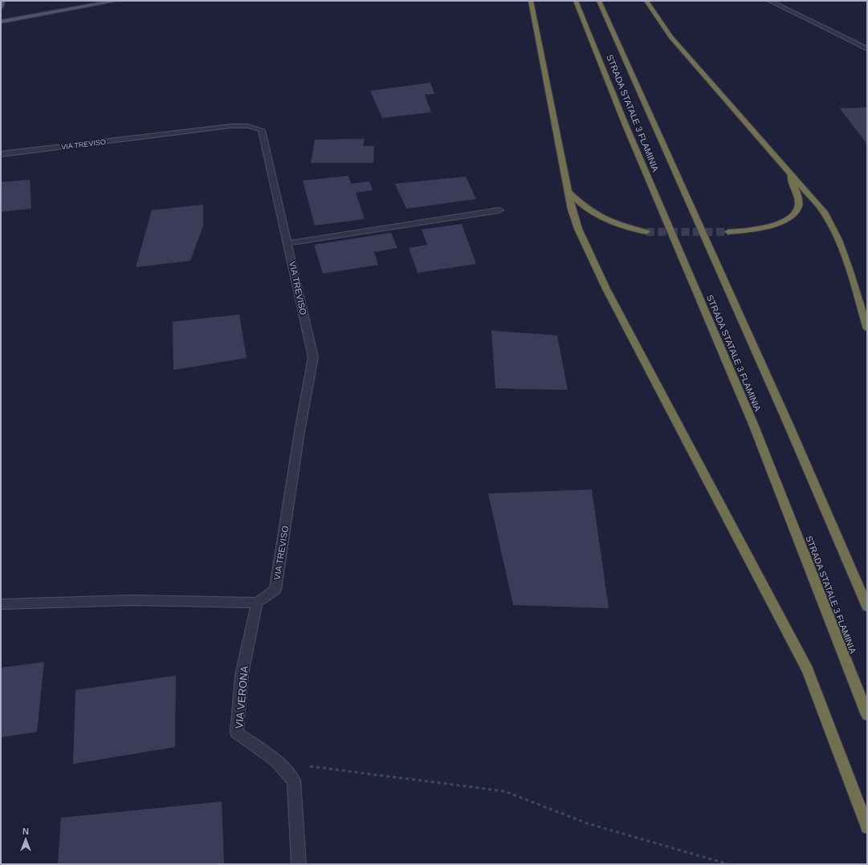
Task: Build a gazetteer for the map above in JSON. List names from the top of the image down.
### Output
{
  "streets": {
    "highway": ["STRADA STATALE 3 FLAMINIA"],
    "street": ["VIA TREVISO", "VIA VERONA"]
  },
  "crossings": [
    ["VIA TREVISO", "VIA VERONA"]
  ],
  "north": "top"
}
